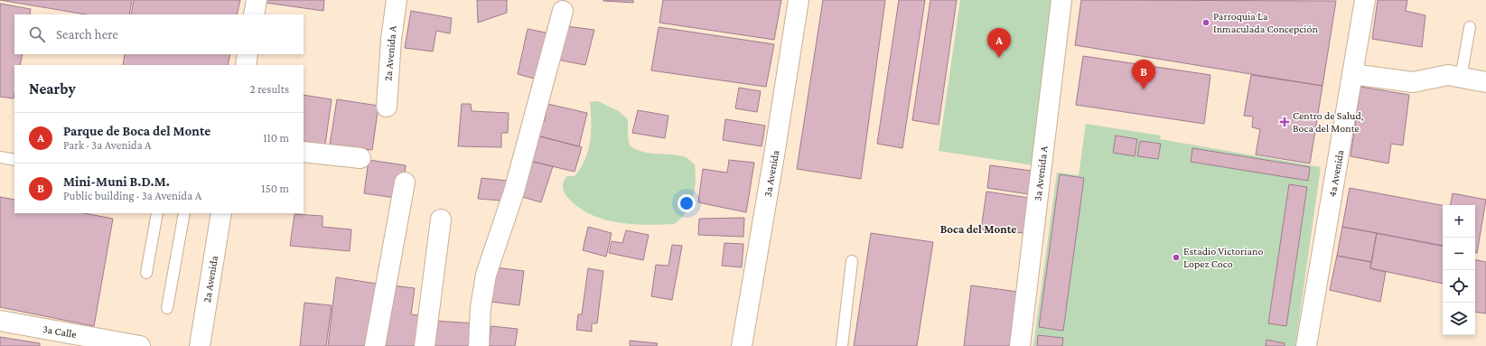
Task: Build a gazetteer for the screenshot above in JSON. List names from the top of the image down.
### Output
{
  "streets": {
    "street": [
      "2a Avenida A",
      "3a Avenida",
      "3a Avenida A",
      "4a Avenida",
      "2a Avenida",
      "3a Calle"
    ]
  },
  "districts": ["Boca del Monte"],
  "places": {
    "other": ["Parroquia La Inmaculada Concepción", "Estadio Victoriano Lopez Coco"],
    "health": ["Centro de Salud, Boca del Monte"]
  },
  "page": {
    "search": "Search here",
    "pins": ["A", "B"],
    "heading": ["Nearby", "2 results"],
    "list": [
      {
        "mark": "A",
        "name": "Parque de Boca del Monte",
        "note": "Park · 3a Avenida A",
        "value": "110 m"
      },
      {
        "mark": "B",
        "name": "Mini-Muni B.D.M.",
        "note": "Public building · 3a Avenida A",
        "value": "150 m"
      }
    ],
    "map_buttons": ["+", "−"]
  }
}
